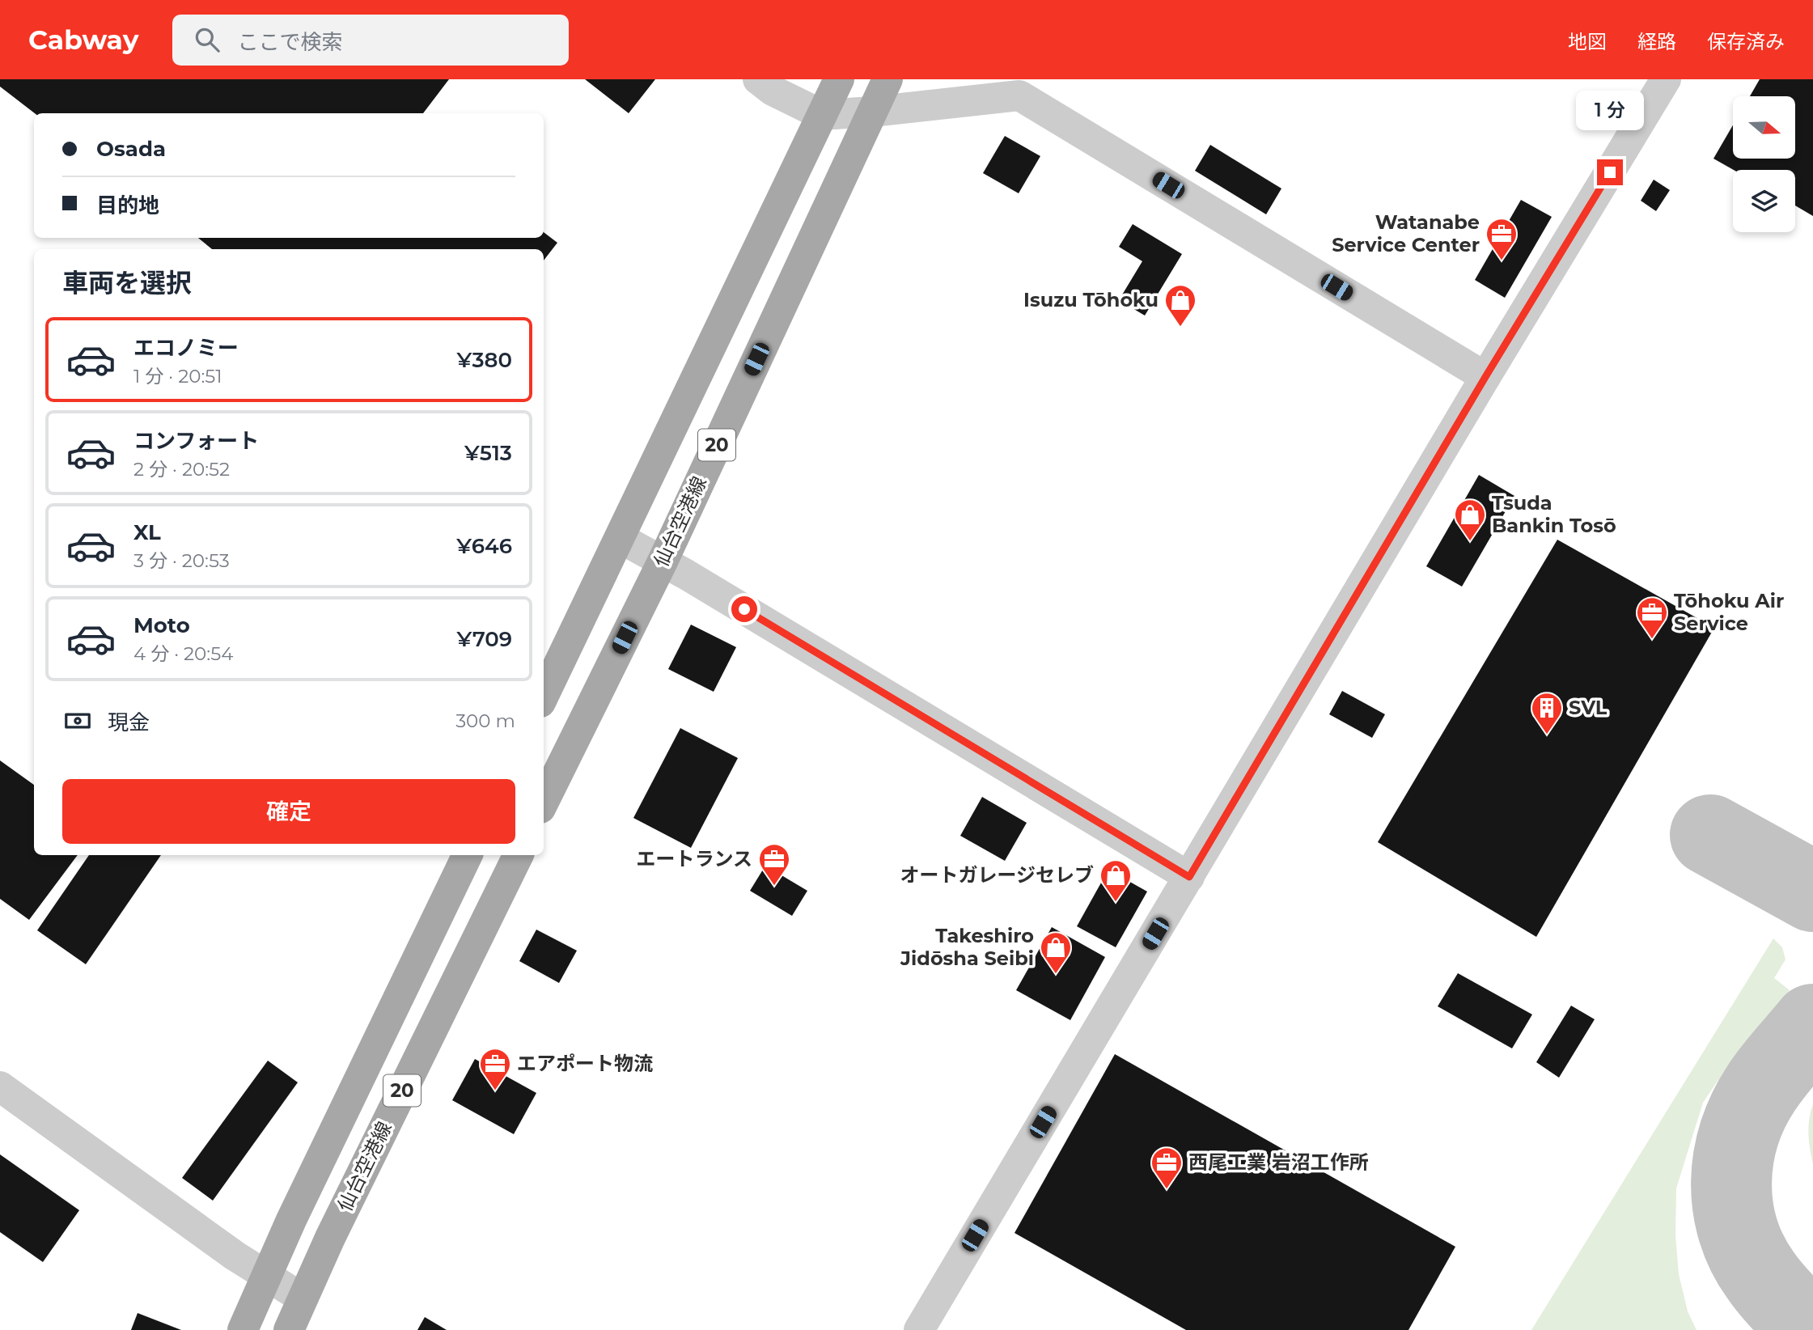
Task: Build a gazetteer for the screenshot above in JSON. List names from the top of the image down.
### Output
{
  "streets": {
    "main road": ["20", "仙台空港線"]
  },
  "places": {
    "office": [
      "Watanabe Service Center",
      "Tōhoku Air Service",
      "エートランス",
      "エアポート物流",
      "西尾工業 岩沼工作所"
    ],
    "shop": [
      "Isuzu Tōhoku",
      "Tsuda Bankin Tosō",
      "オートガレージセレブ",
      "Takeshiro Jidōsha Seibi"
    ],
    "building": ["SVL"]
  },
  "north": "right",
  "page": {
    "header": "Cabway",
    "search": "ここで検索",
    "nav": ["地図", "経路", "保存済み"],
    "bubble": "1 分",
    "banner": ["Osada", "目的地"],
    "heading": "車両を選択",
    "list": [
      {
        "name": "エコノミー",
        "note": "1 分 · 20:51",
        "value": "¥380"
      },
      {
        "name": "コンフォート",
        "note": "2 分 · 20:52",
        "value": "¥513"
      },
      {
        "name": "XL",
        "note": "3 分 · 20:53",
        "value": "¥646"
      },
      {
        "name": "Moto",
        "note": "4 分 · 20:54",
        "value": "¥709"
      }
    ],
    "pay": ["現金", "300 m"],
    "buttons": "確定"
  }
}
